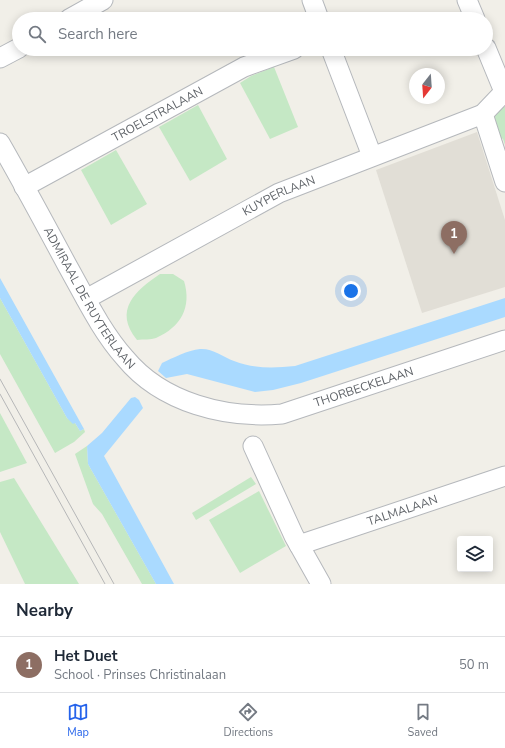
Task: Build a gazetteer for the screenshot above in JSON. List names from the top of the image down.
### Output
{
  "streets": {
    "street": [
      "TROELSTRALAAN",
      "KUYPERLAAN",
      "ADMIRAAL DE RUYTERLAAN",
      "THORBECKELAAN",
      "TALMALAAN"
    ]
  },
  "crossings": [
    ["TROELSTRALAAN", "ADMIRAAL DE RUYTERLAAN"],
    ["KUYPERLAAN", "ADMIRAAL DE RUYTERLAAN"],
    ["ADMIRAAL DE RUYTERLAAN", "THORBECKELAAN"]
  ],
  "north": "bottom",
  "page": {
    "search": "Search here",
    "pins": "1",
    "heading": "Nearby",
    "list": [
      {
        "mark": "1",
        "name": "Het Duet",
        "note": "School · Prinses Christinalaan",
        "value": "50 m"
      }
    ],
    "nav": ["Map", "Directions", "Saved"]
  }
}
